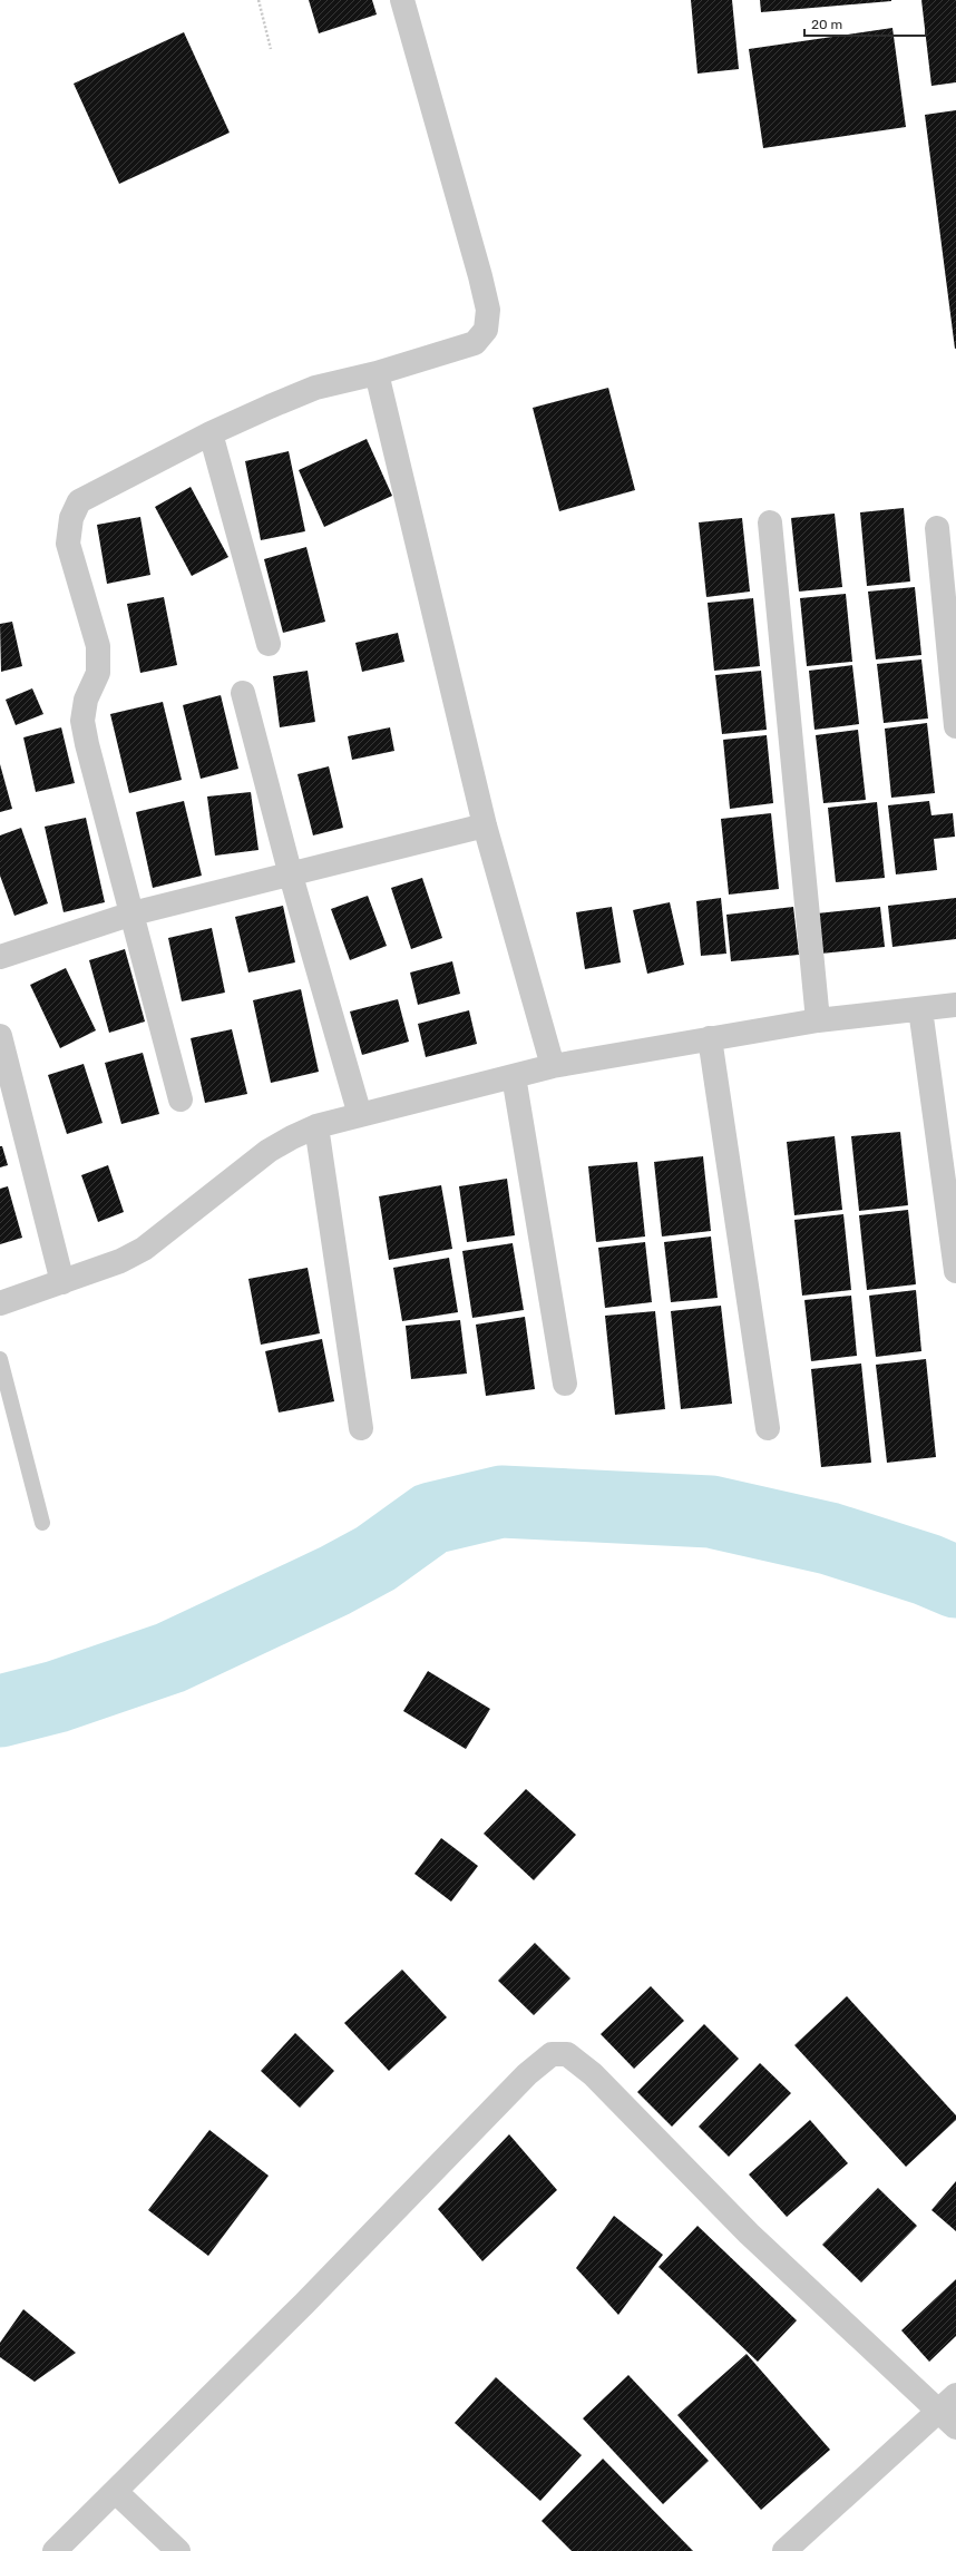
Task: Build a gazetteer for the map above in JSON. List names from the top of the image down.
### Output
{
  "scale_bar": "20 m"
}
